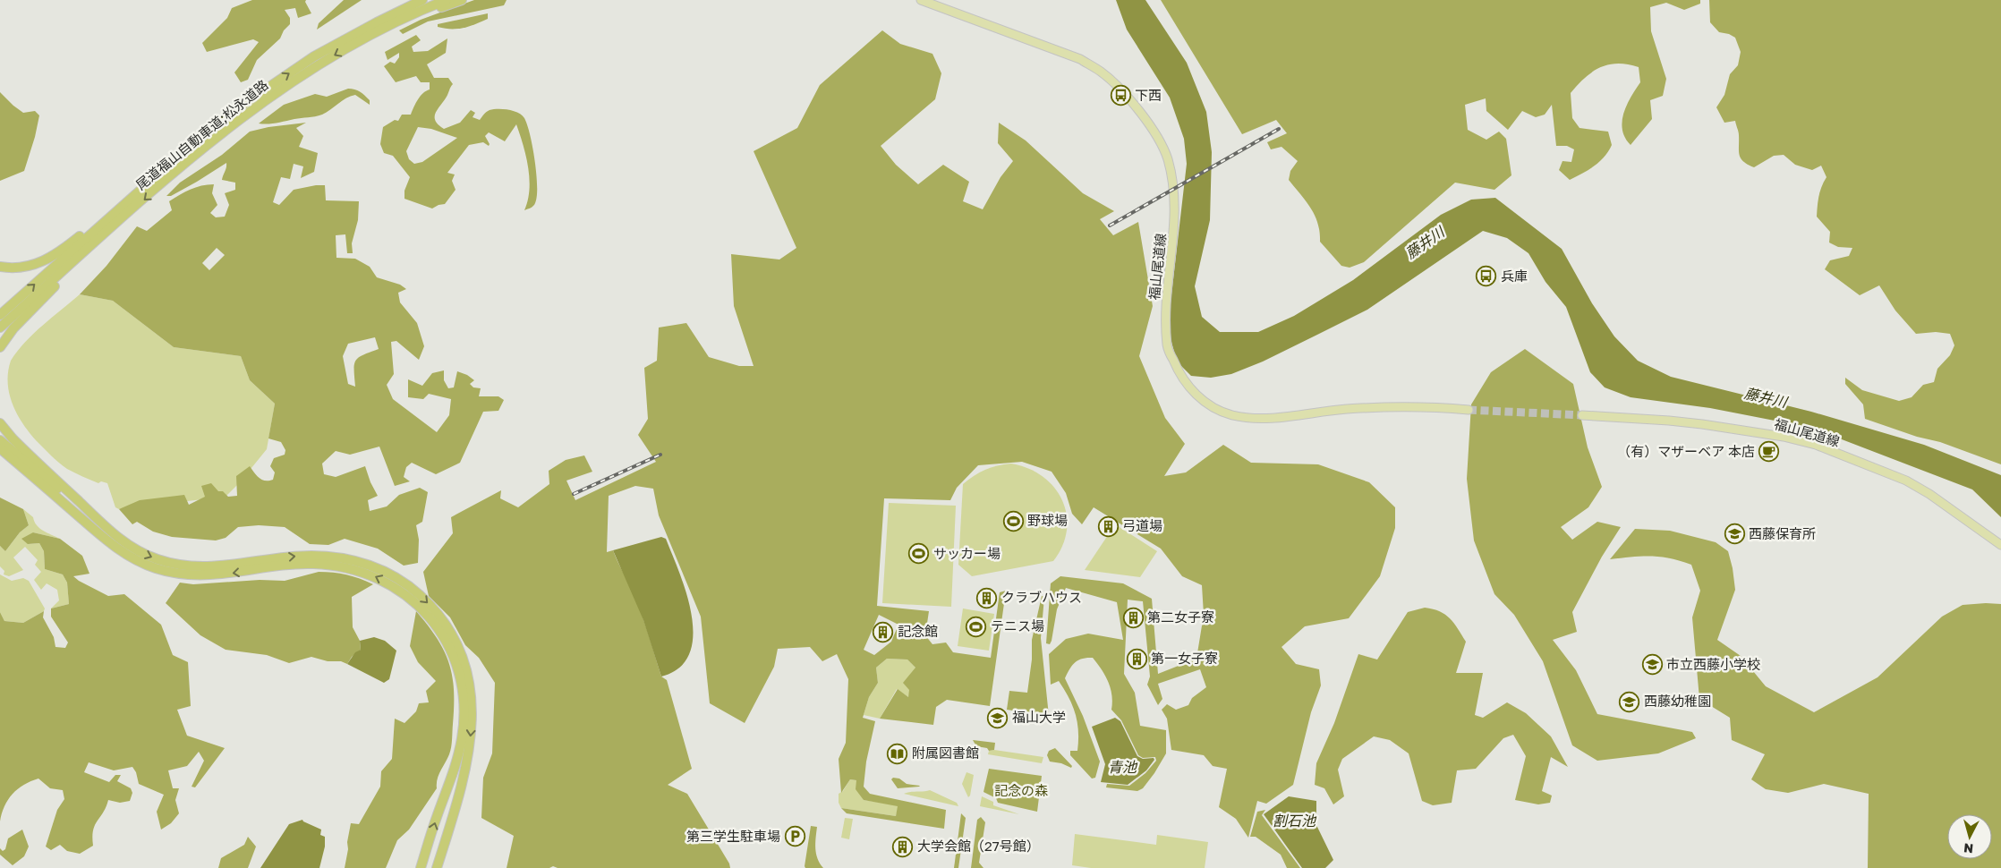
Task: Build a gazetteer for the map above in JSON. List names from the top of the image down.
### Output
{
  "streets": {
    "highway": ["尾道福山自動車道;松永道路"],
    "main road": ["福山尾道線"]
  },
  "water": ["藤井川", "青池", "割石池"],
  "parks": ["記念の森"],
  "places": {
    "bus stop": ["下西", "兵庫"],
    "cafe": ["（有）マザーベア 本店"],
    "sports": ["野球場", "サッカー場", "テニス場"],
    "building": [
      "弓道場",
      "クラブハウス",
      "第二女子寮",
      "記念館",
      "第一女子寮",
      "大学会館（27号館）"
    ],
    "school or university": [
      "西藤保育所",
      "市立西藤小学校",
      "西藤幼稚園",
      "福山大学"
    ],
    "library": ["附属図書館"],
    "parking": ["第三学生駐車場"]
  },
  "north": "bottom"
}
